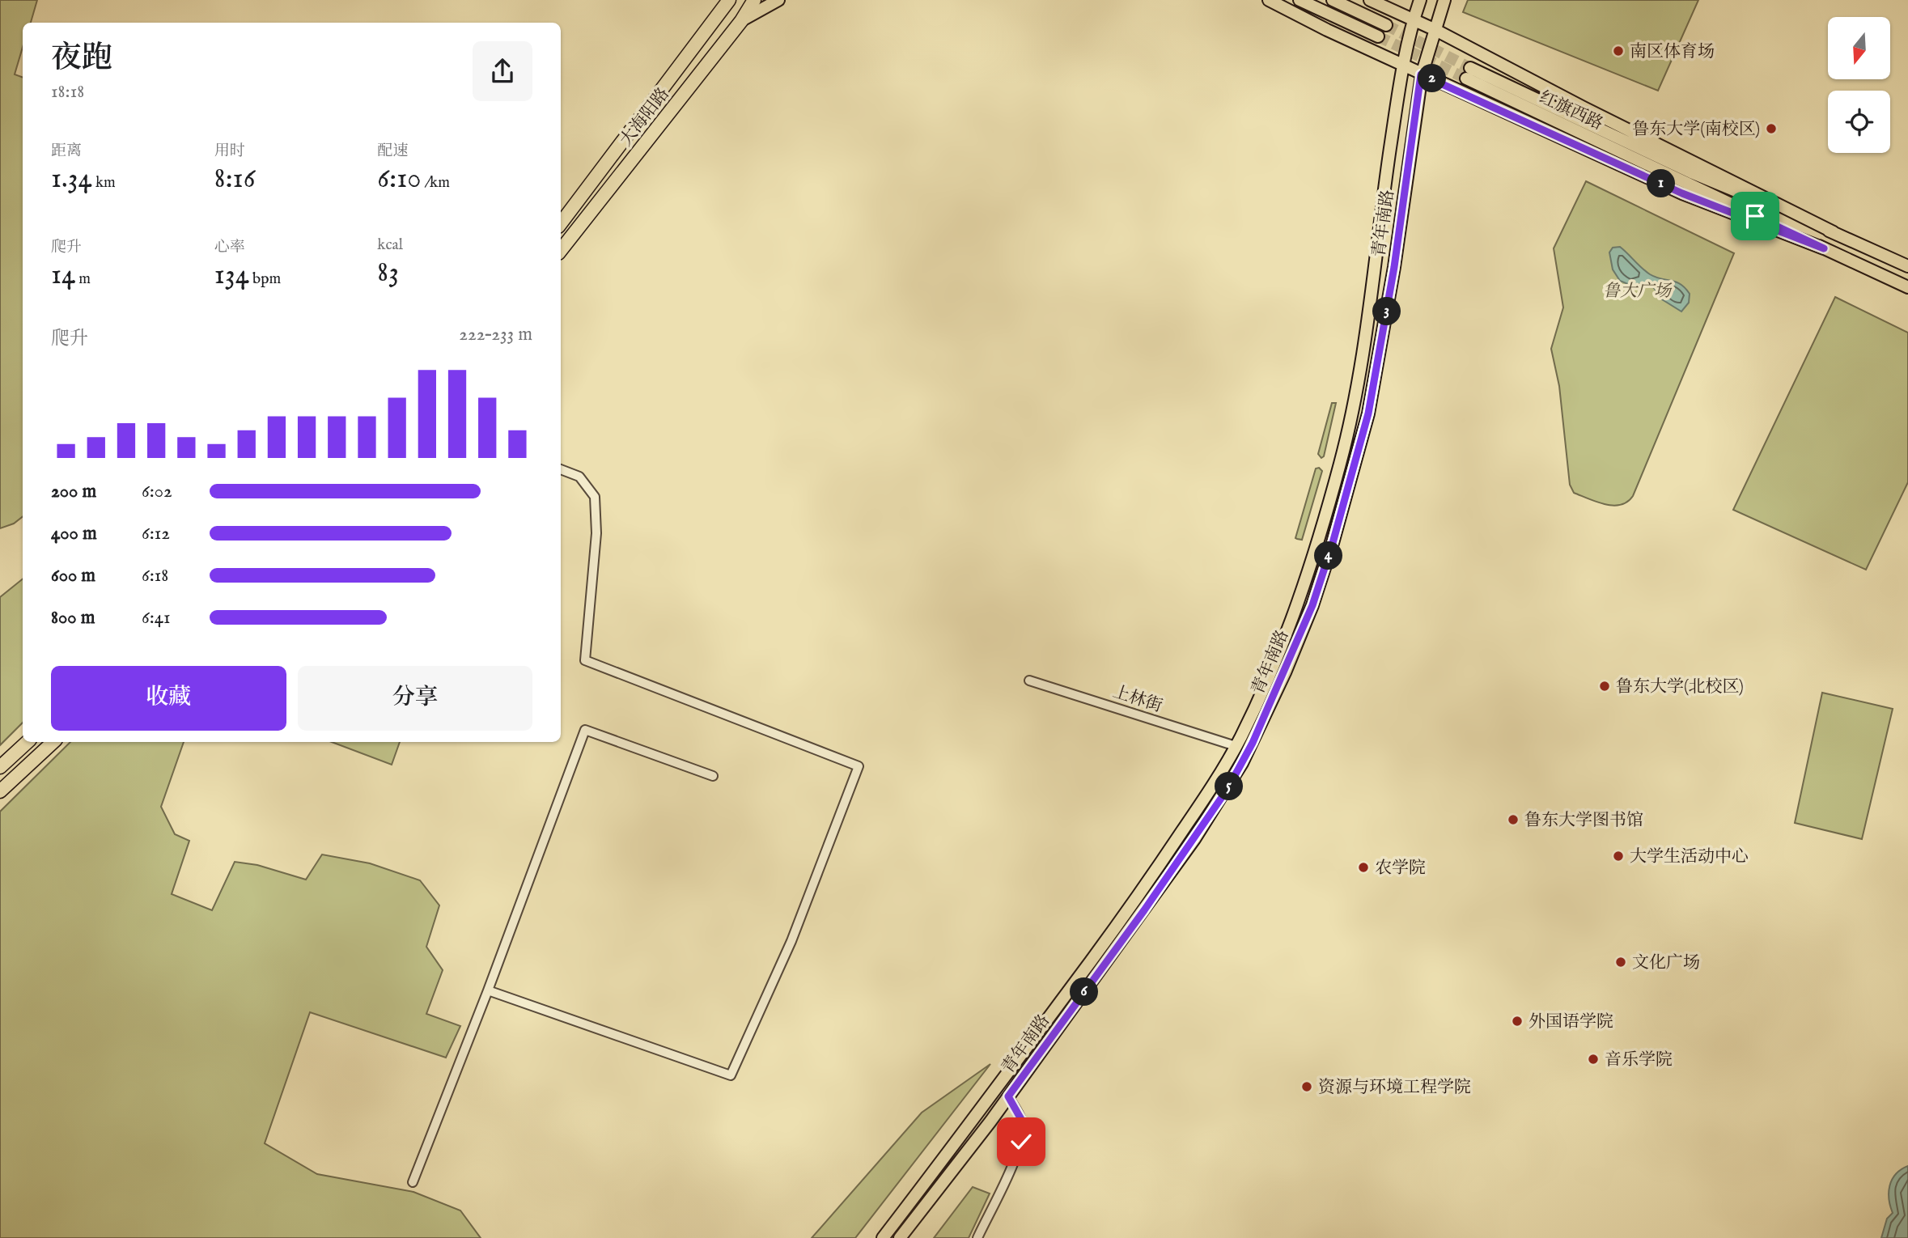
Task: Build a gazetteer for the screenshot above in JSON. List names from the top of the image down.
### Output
{
  "streets": {
    "highway": ["大海阳路"],
    "main road": ["红旗西路", "青年南路"],
    "street": ["上林街"]
  },
  "crossings": [
    ["青年南路", "上林街"]
  ],
  "parks": ["鲁大广场"],
  "places": [
    "南区体育场",
    "鲁东大学(南校区)",
    "鲁东大学(北校区)",
    "鲁东大学图书馆",
    "大学生活动中心",
    "农学院",
    "文化广场",
    "外国语学院",
    "音乐学院",
    "资源与环境工程学院"
  ],
  "north": "bottom",
  "page": {
    "heading": ["夜跑", "18:18"],
    "pins": [
      "2",
      "1",
      "3",
      "4",
      "5",
      "6"
    ],
    "stats": [
      ["距离", "1.34 km"],
      ["用时", "8:16"],
      ["配速", "6:10 /km"],
      ["爬升", "14 m"],
      ["心率", "134 bpm"],
      ["kcal", "83"]
    ],
    "chart": ["爬升", "222–233 m"],
    "list": [
      {
        "name": "200 m",
        "note": "6:02"
      },
      {
        "name": "400 m",
        "note": "6:12"
      },
      {
        "name": "600 m",
        "note": "6:18"
      },
      {
        "name": "800 m",
        "note": "6:41"
      }
    ],
    "buttons": ["收藏", "分享"]
  }
}
